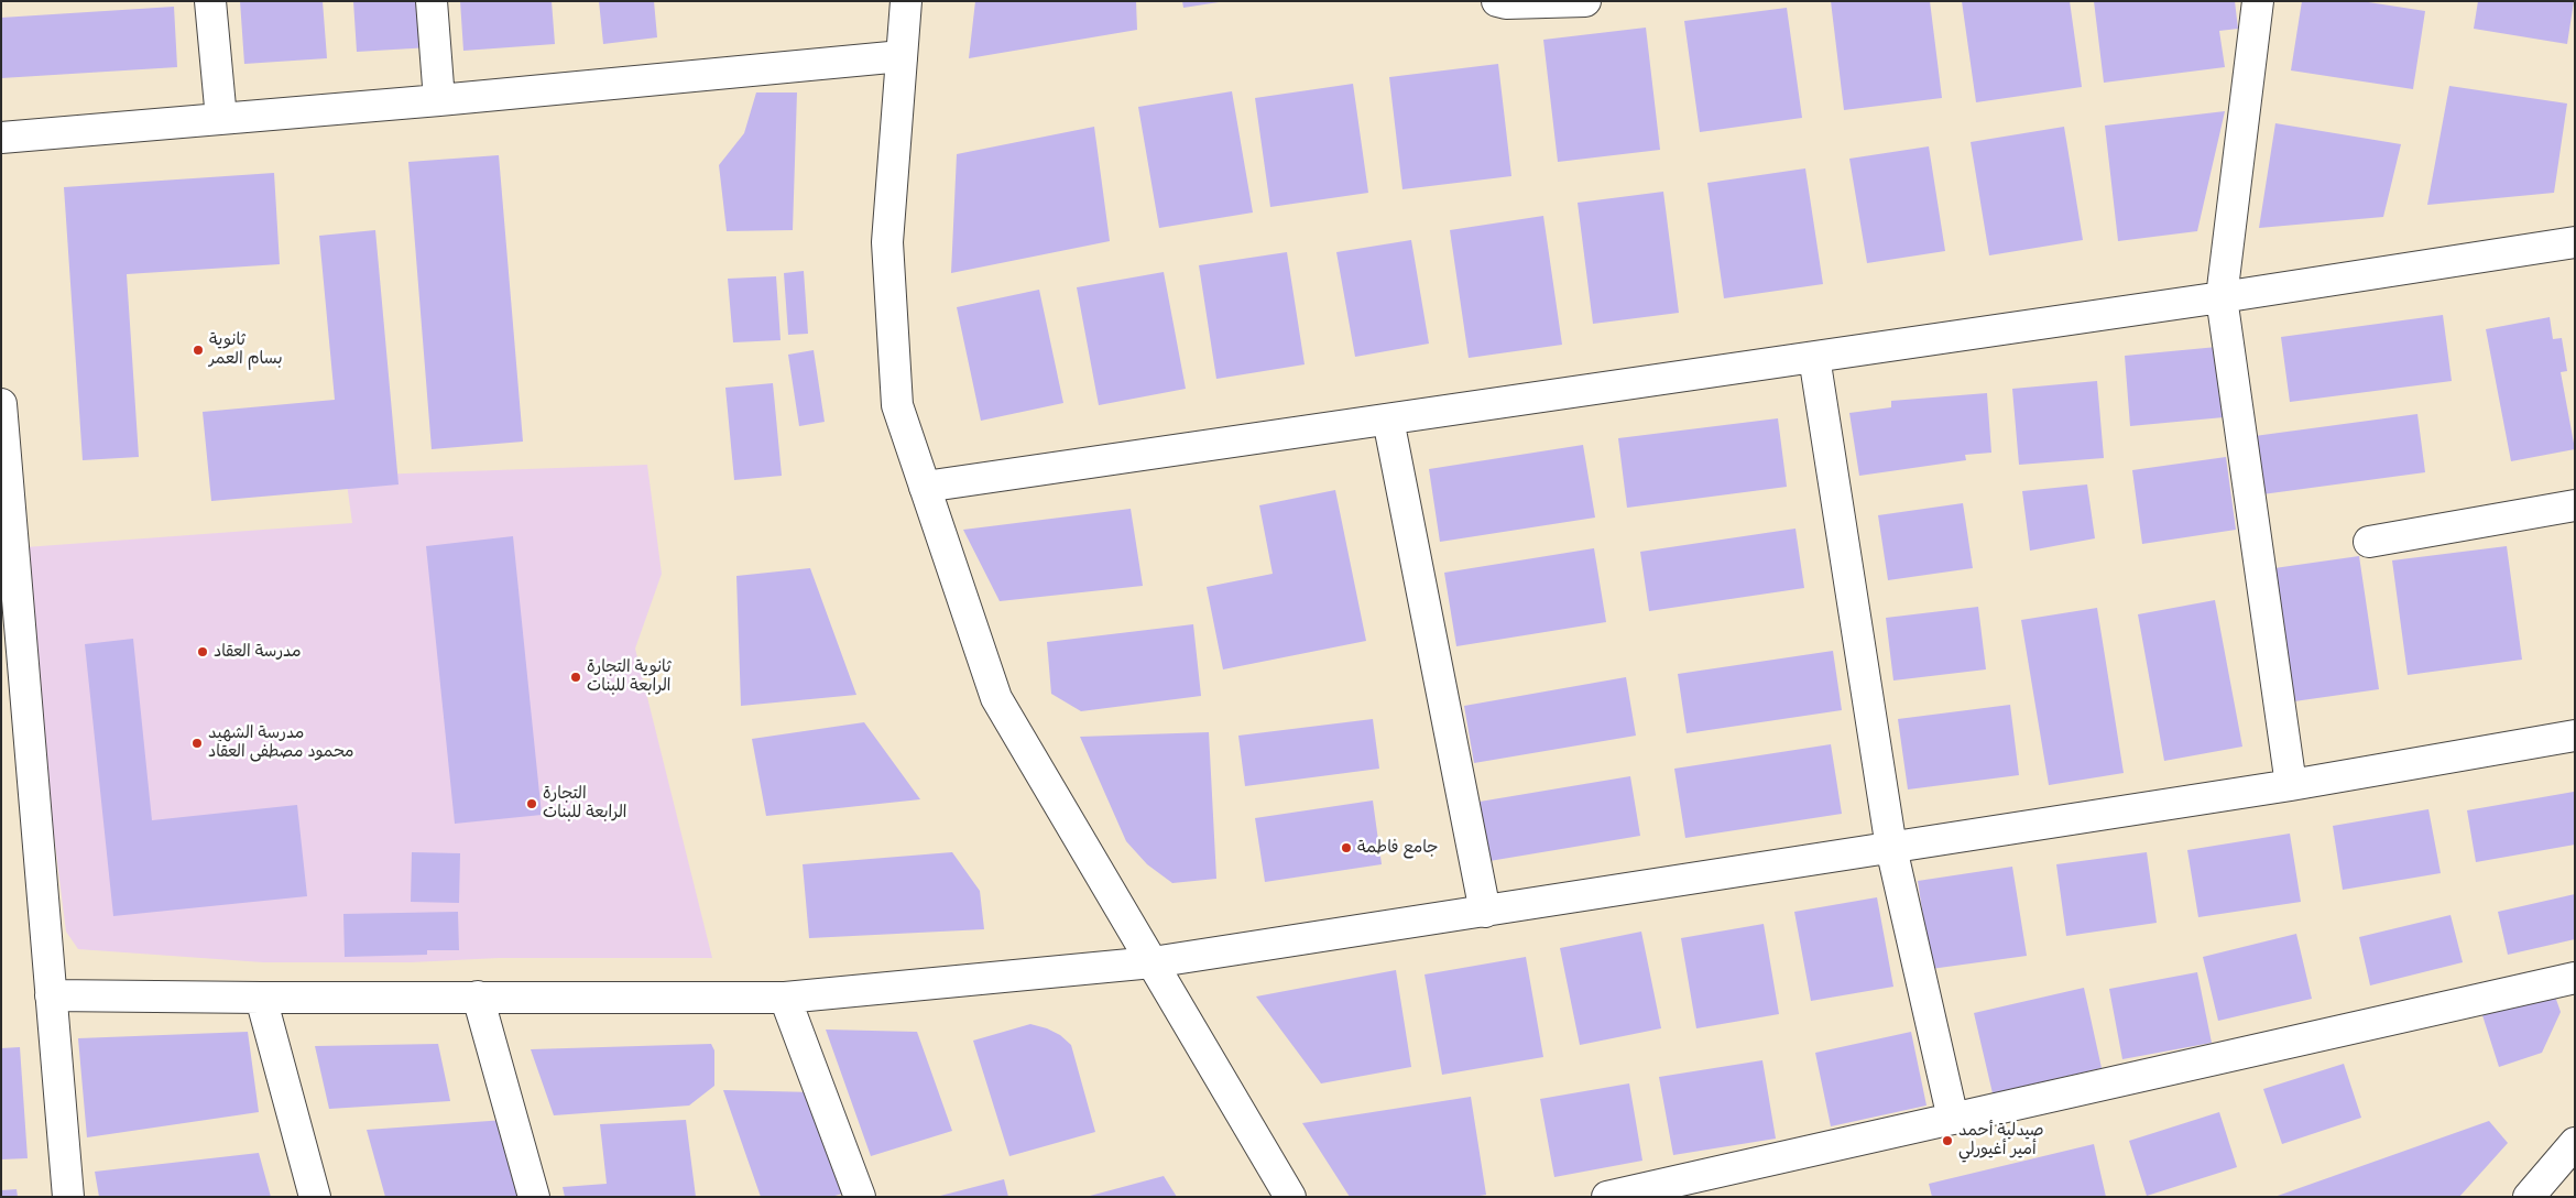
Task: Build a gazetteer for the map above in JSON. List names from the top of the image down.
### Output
{
  "places": [
    "ثانوية بسام العمر",
    "مدرسة العقاد",
    "ثانوية التجارة الرابعة للبنات",
    "مدرسة الشهيد محمود مصطفى العقاد",
    "التجارة الرابعة للبنات",
    "جامع فاطمة",
    "صيدلية أحمد أمير أغيورلي"
  ]
}
